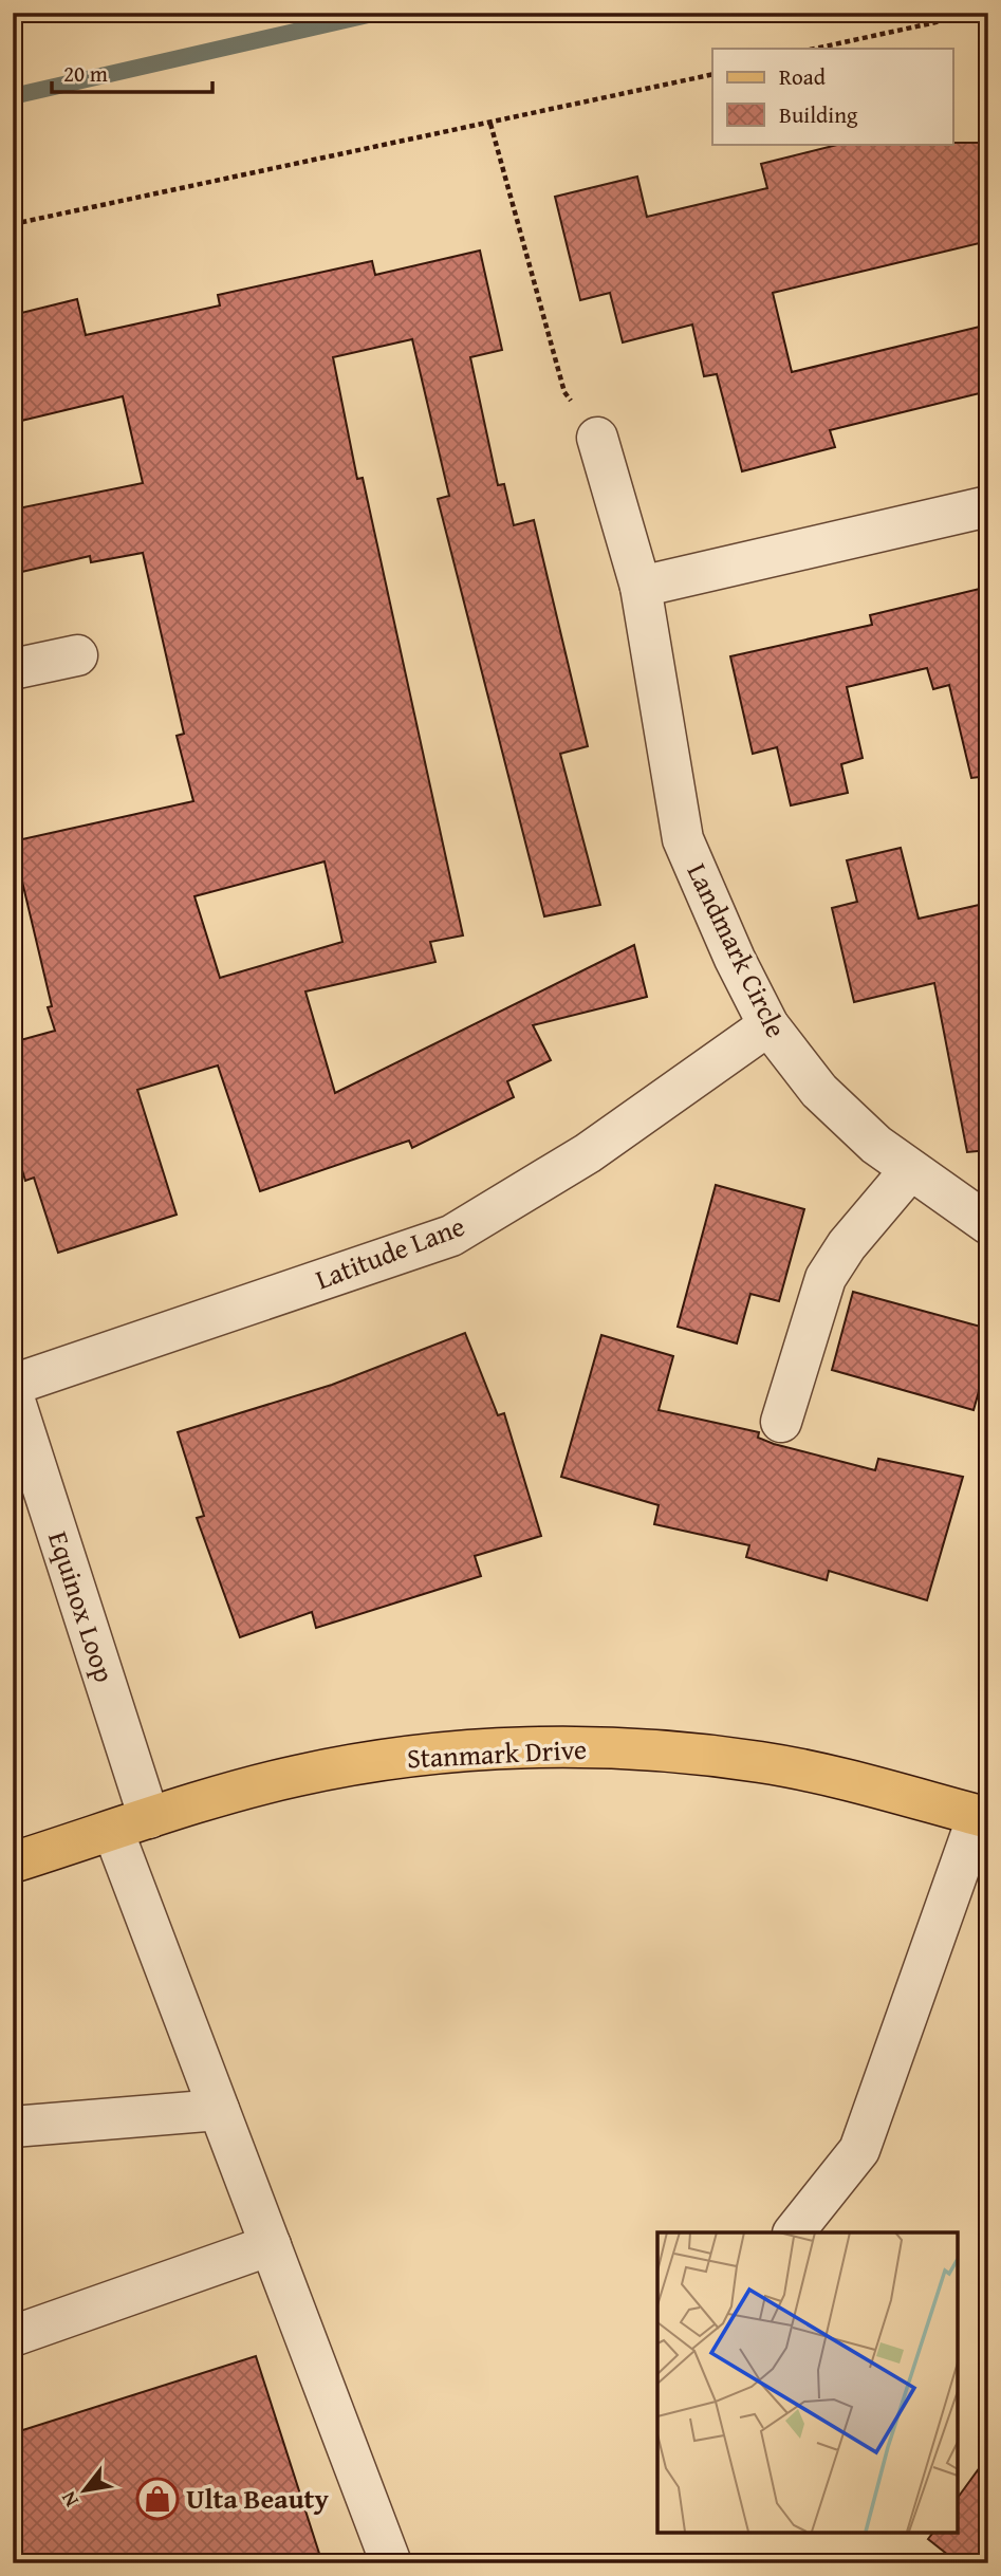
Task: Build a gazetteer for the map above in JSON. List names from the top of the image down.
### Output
{
  "streets": {
    "main road": ["Stanmark Drive"],
    "street": ["Landmark Circle", "Latitude Lane", "Equinox Loop"]
  },
  "crossings": [
    ["Landmark Circle", "Latitude Lane"],
    ["Equinox Loop", "Stanmark Drive"]
  ],
  "places": {
    "shop": ["Ulta Beauty"]
  },
  "legend": ["Road", "Building"],
  "scale_bar": "20 m",
  "north": "bottom left"
}
